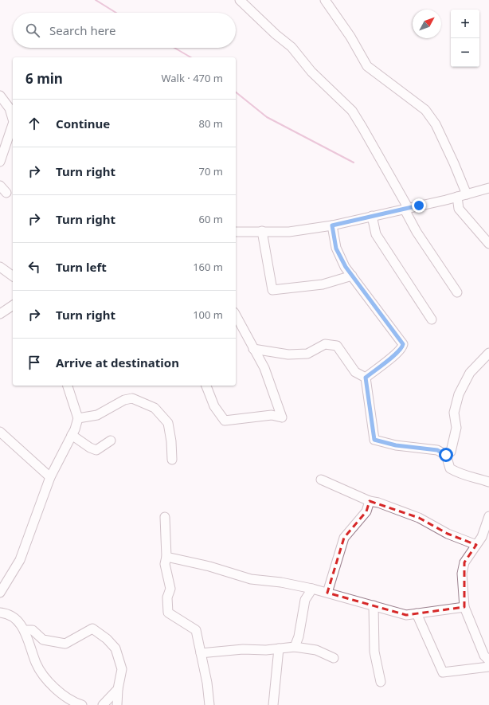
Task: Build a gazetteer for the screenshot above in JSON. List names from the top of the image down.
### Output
{
  "north": "top right",
  "page": {
    "map_buttons": ["+", "−"],
    "search": "Search here",
    "heading": ["6 min", "Walk · 470 m"],
    "list": [
      ["Continue", "80 m"],
      ["Turn right", "70 m"],
      ["Turn right", "60 m"],
      ["Turn left", "160 m"],
      ["Turn right", "100 m"],
      "Arrive at destination"
    ]
  }
}
